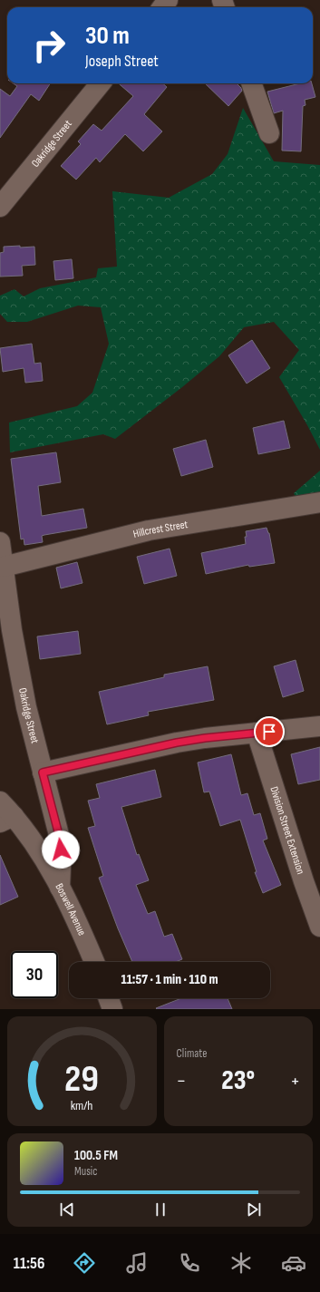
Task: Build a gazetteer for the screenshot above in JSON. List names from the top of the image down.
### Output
{
  "streets": {
    "street": [
      "Oakridge Street",
      "Hillcrest Street",
      "Division Street Extension",
      "Boswell Avenue"
    ]
  },
  "crossings": [
    ["Oakridge Street", "Hillcrest Street"],
    ["Oakridge Street", "Boswell Avenue"]
  ],
  "page": {
    "turn": ["30 m", "Joseph Street"],
    "limit": "30",
    "trip": "11:57 · 1 min · 110 m",
    "tile": "Climate",
    "heat": ["−", "23°", "+"],
    "song": ["100.5 FM", "Music"],
    "tabs": "11:56",
    "gauge": ["29", "km/h"]
  }
}
